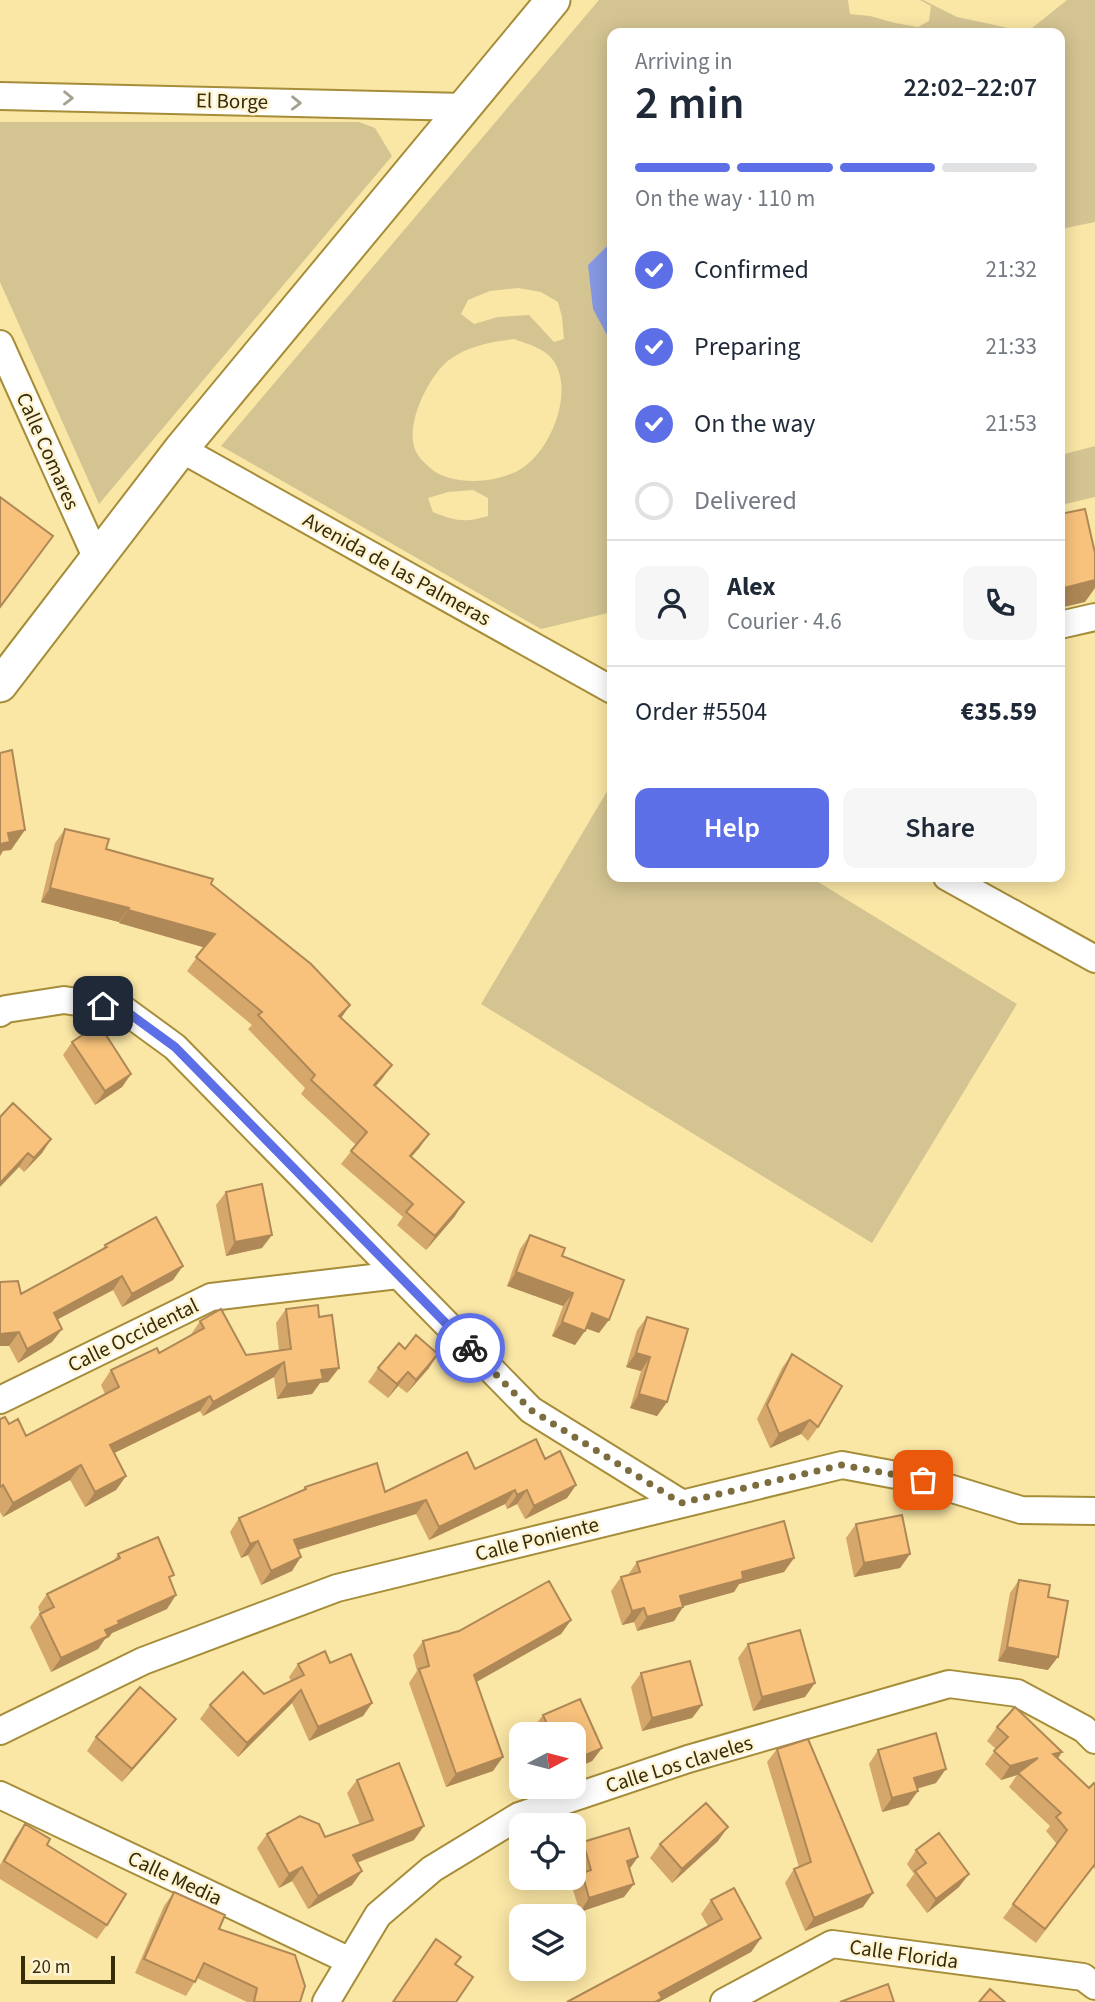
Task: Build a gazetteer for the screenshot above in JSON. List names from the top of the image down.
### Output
{
  "streets": {
    "street": [
      "El Borge",
      "Calle Comares",
      "Avenida de las Palmeras",
      "Calle Occidental",
      "Calle Poniente",
      "Calle Los claveles",
      "Calle Media",
      "Calle Florida"
    ]
  },
  "crossings": [
    ["Calle Los claveles", "Calle Media"]
  ],
  "one_way": ["El Borge"],
  "scale_bar": "20 m",
  "north": "right",
  "page": {
    "heading": ["2 min", "Arriving in", "22:02–22:07"],
    "panel": [
      "Alex",
      "Courier · 4.6",
      "Order #5504",
      "€35.59"
    ],
    "bar": "On the way · 110 m",
    "list": [
      ["Confirmed", "21:32"],
      ["Preparing", "21:33"],
      ["On the way", "21:53"],
      "Delivered"
    ],
    "buttons": ["Help", "Share"],
    "scale": "20 m"
  }
}
